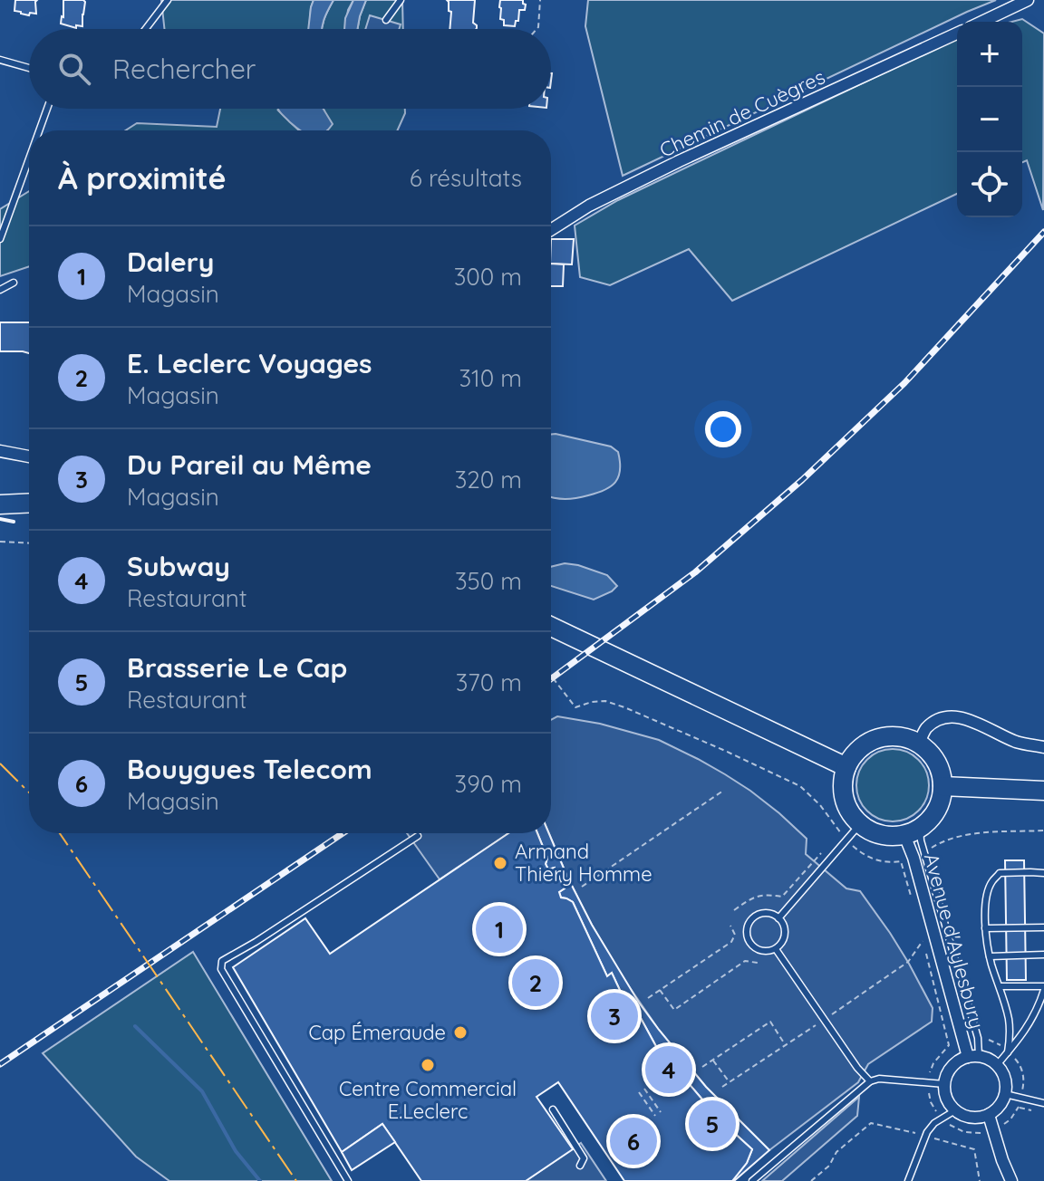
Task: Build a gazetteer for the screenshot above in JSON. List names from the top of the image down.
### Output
{
  "streets": {
    "street": ["Chemin de Cuègres", "Avenue d'Aylesbury"]
  },
  "places": ["Armand Thiery Homme", "Cap Émeraude", "Centre Commercial E.Leclerc"],
  "page": {
    "map_buttons": ["+", "−"],
    "search": "Rechercher",
    "heading": ["À proximité", "6 résultats"],
    "list": [
      {
        "mark": "1",
        "name": "Dalery",
        "note": "Magasin",
        "value": "300 m"
      },
      {
        "mark": "2",
        "name": "E. Leclerc Voyages",
        "note": "Magasin",
        "value": "310 m"
      },
      {
        "mark": "3",
        "name": "Du Pareil au Même",
        "note": "Magasin",
        "value": "320 m"
      },
      {
        "mark": "4",
        "name": "Subway",
        "note": "Restaurant",
        "value": "350 m"
      },
      {
        "mark": "5",
        "name": "Brasserie Le Cap",
        "note": "Restaurant",
        "value": "370 m"
      },
      {
        "mark": "6",
        "name": "Bouygues Telecom",
        "note": "Magasin",
        "value": "390 m"
      }
    ],
    "pins": [
      "1",
      "2",
      "3",
      "4",
      "5",
      "6"
    ]
  }
}
